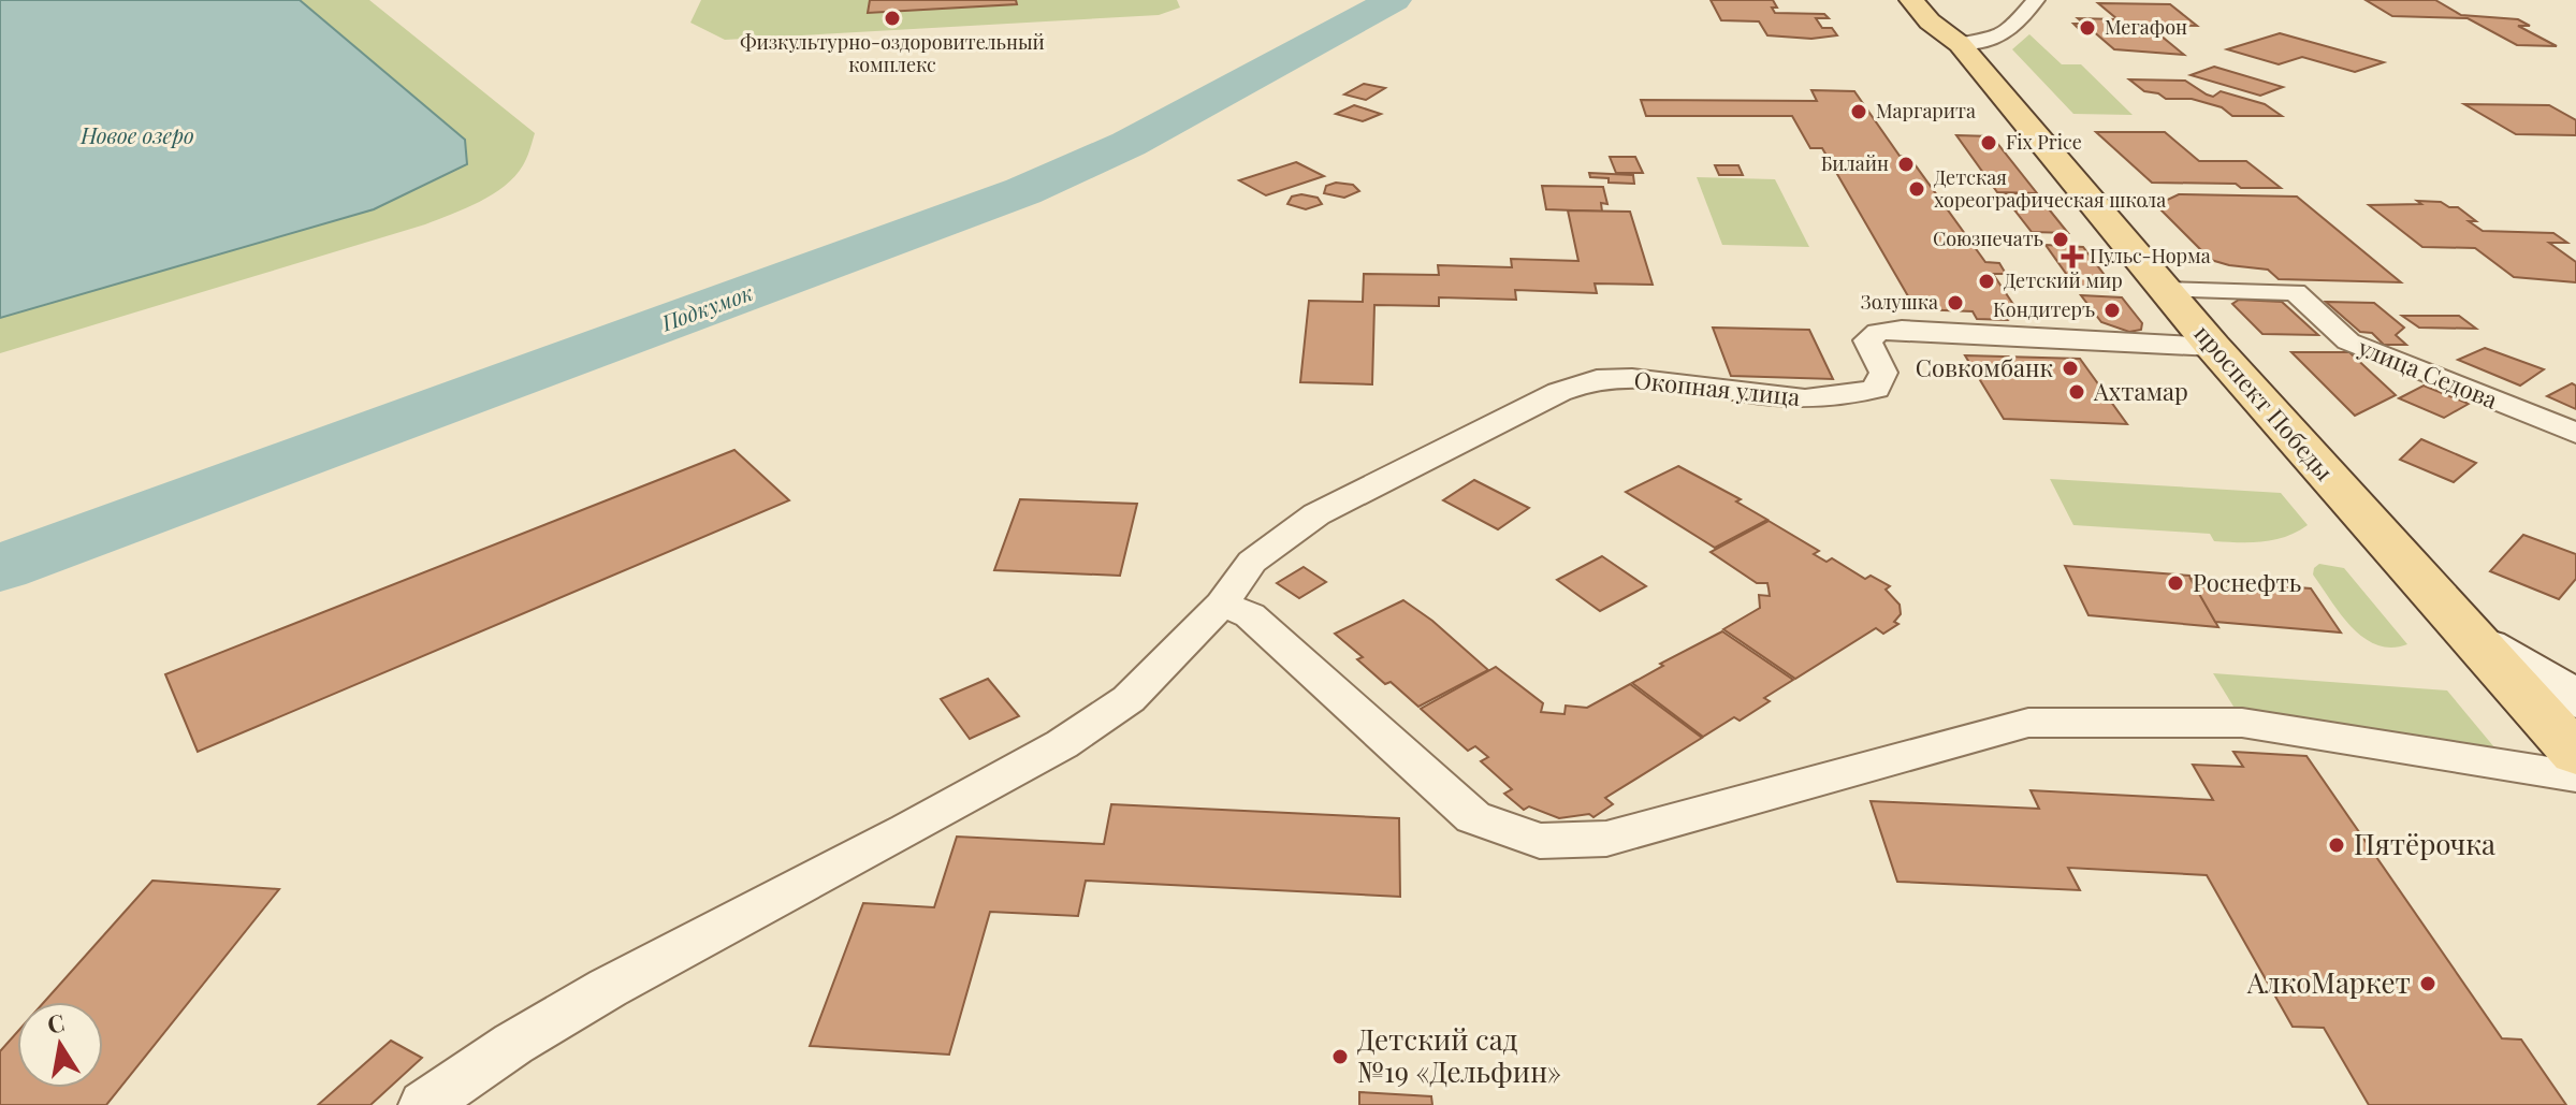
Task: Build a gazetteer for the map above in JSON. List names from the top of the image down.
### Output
{
  "streets": {
    "main road": ["проспект Победы"],
    "street": ["улица Седова", "Окопная улица"]
  },
  "crossings": [
    ["улица Седова", "проспект Победы"],
    ["Окопная улица", "проспект Победы"]
  ],
  "water": ["Новое озеро", "Подкумок"],
  "places": {
    "other": [
      "Физкультурно-оздоровительный комплекс",
      "Мегафон",
      "Маргарита",
      "Fix Price",
      "Билайн",
      "Детская хореографическая школа",
      "Союзпечать",
      "Детский мир",
      "Золушка",
      "Кондитеръ",
      "Совкомбанк",
      "Ахтамар",
      "Роснефть",
      "Пятёрочка",
      "АлкоМаркет",
      "Детский сад №19 «Дельфин»"
    ],
    "health": ["Пульс-Норма"]
  },
  "north": "top"
}
